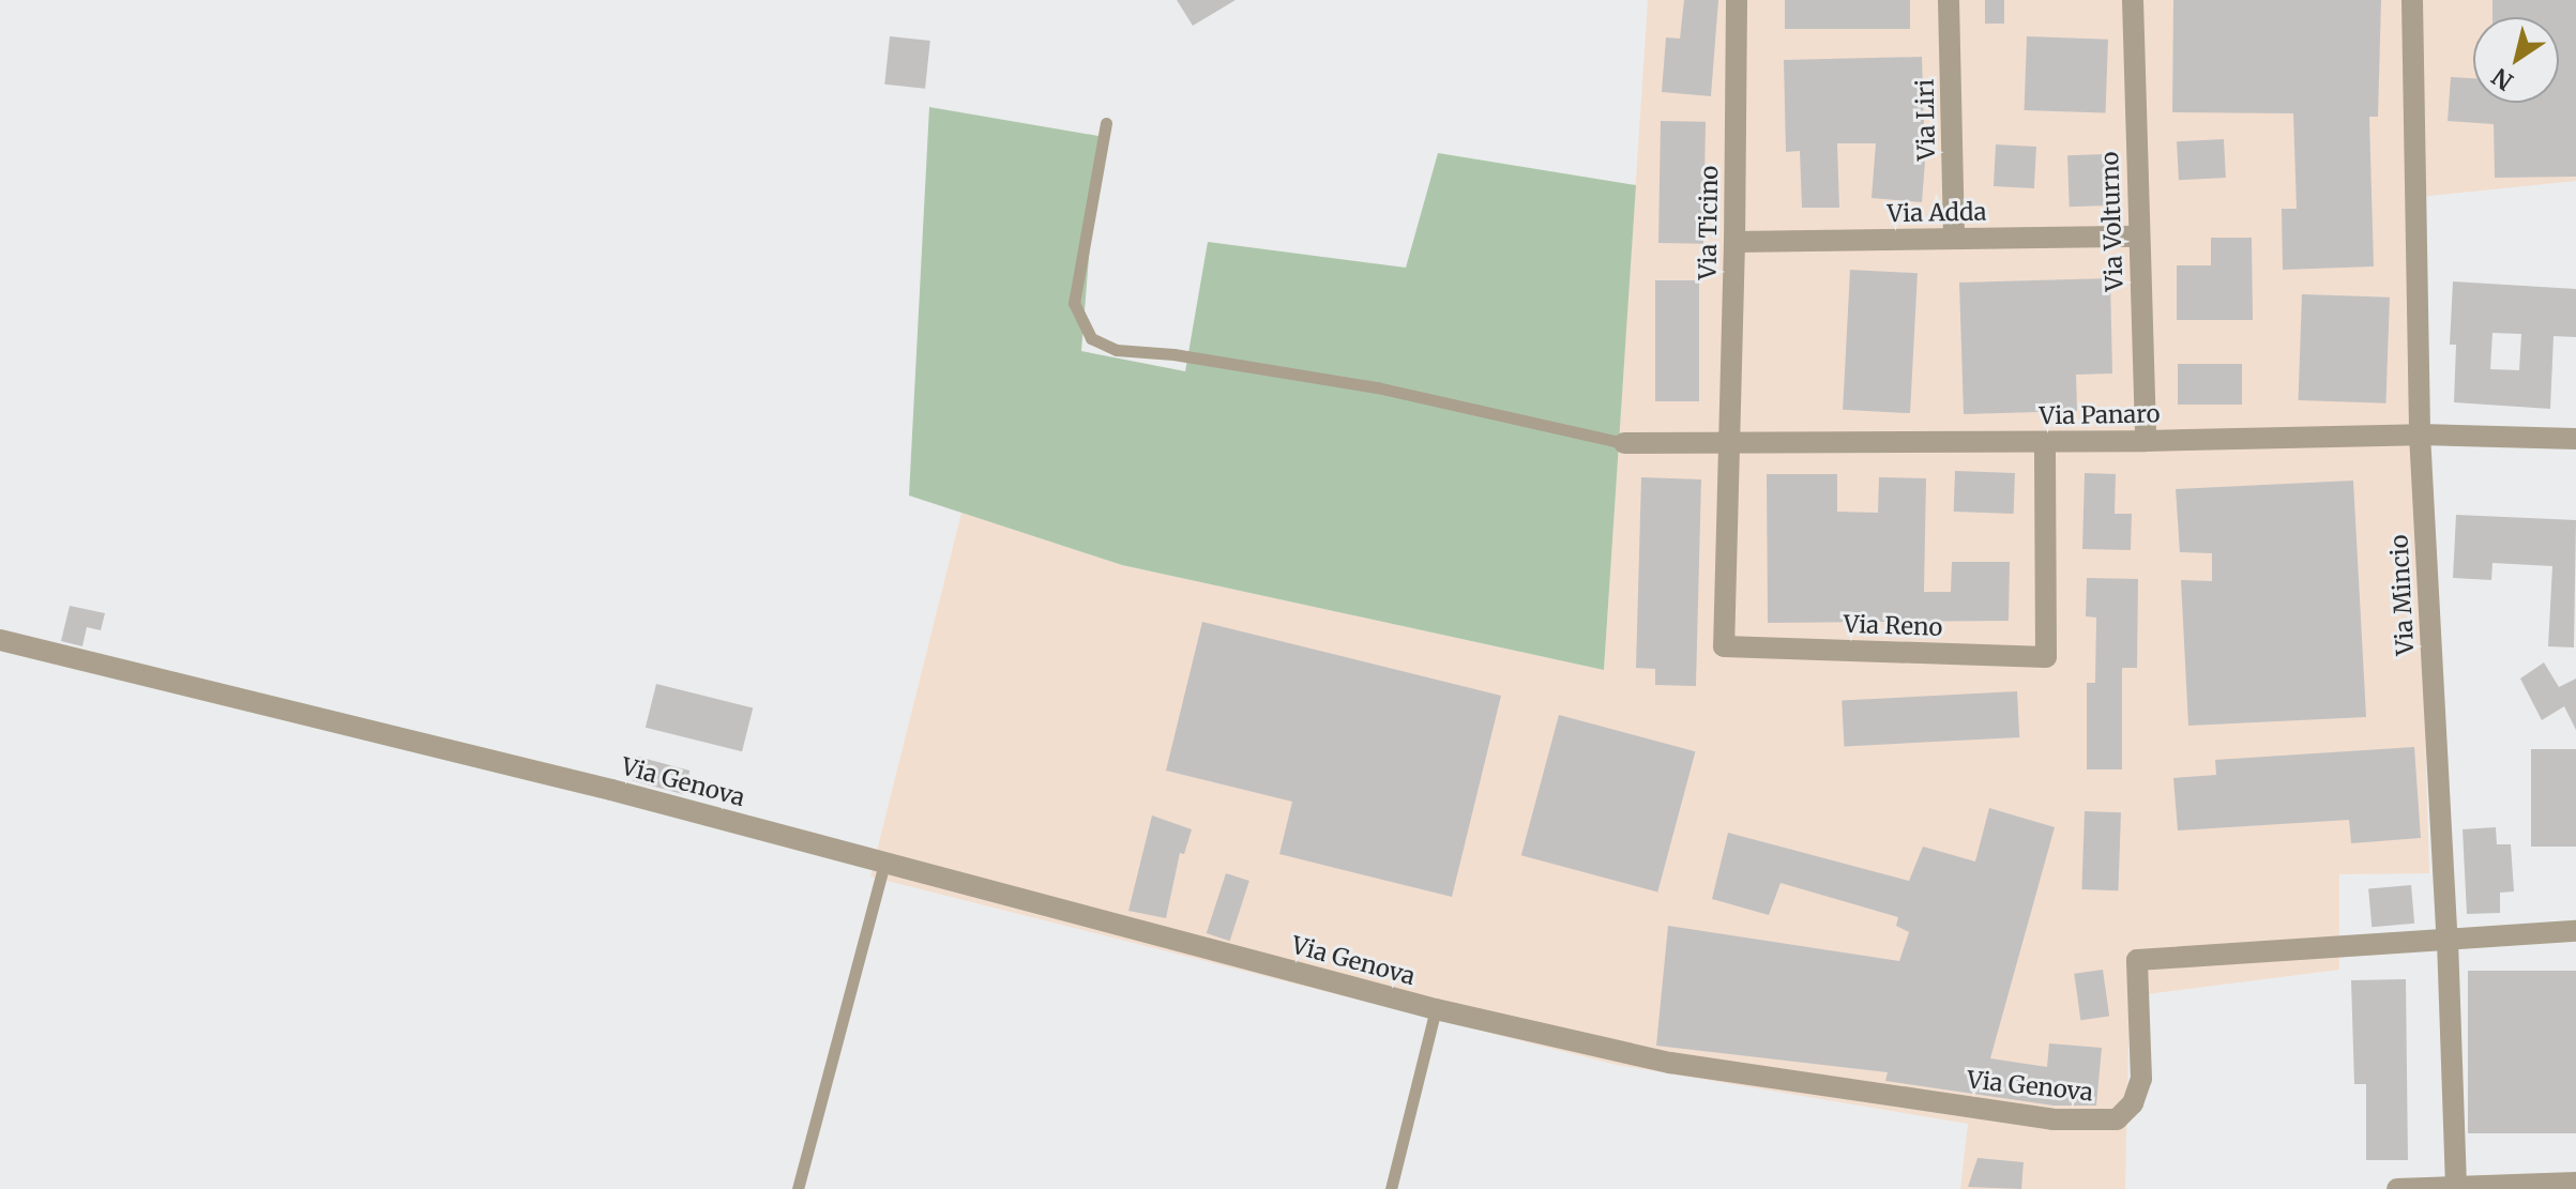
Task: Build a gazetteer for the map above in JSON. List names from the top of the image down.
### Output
{
  "streets": {
    "street": [
      "Via Liri",
      "Via Adda",
      "Via Volturno",
      "Via Ticino",
      "Via Panaro",
      "Via Mincio",
      "Via Reno",
      "Via Genova"
    ]
  },
  "crossings": [
    ["Via Liri", "Via Adda"],
    ["Via Adda", "Via Volturno"],
    ["Via Adda", "Via Ticino"],
    ["Via Volturno", "Via Panaro"],
    ["Via Ticino", "Via Panaro"],
    ["Via Ticino", "Via Reno"],
    ["Via Panaro", "Via Mincio"],
    ["Via Panaro", "Via Reno"],
    ["Via Mincio", "Via Genova"]
  ],
  "north": "bottom left"
}
